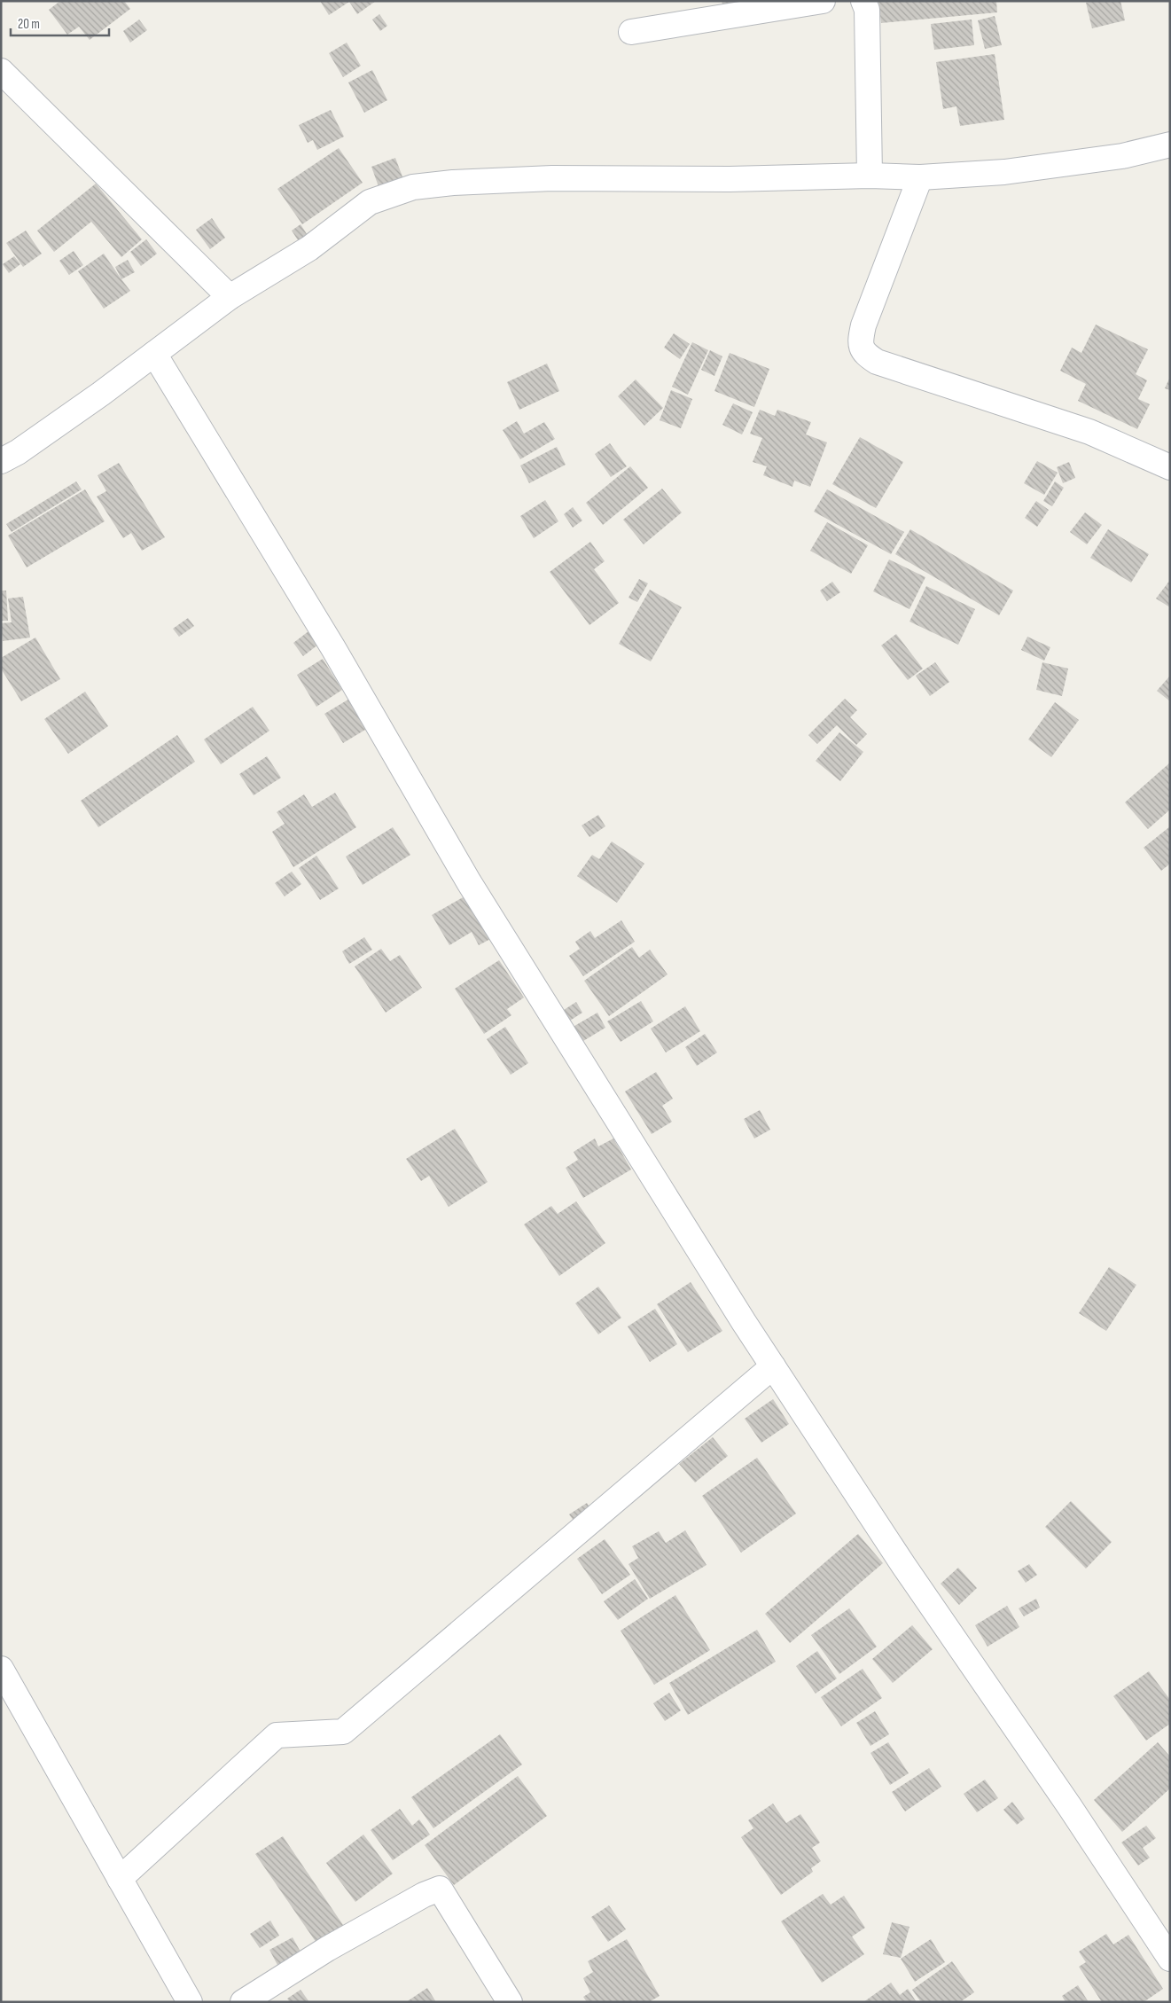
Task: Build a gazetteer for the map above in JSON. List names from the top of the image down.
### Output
{
  "scale_bar": "20 m"
}
